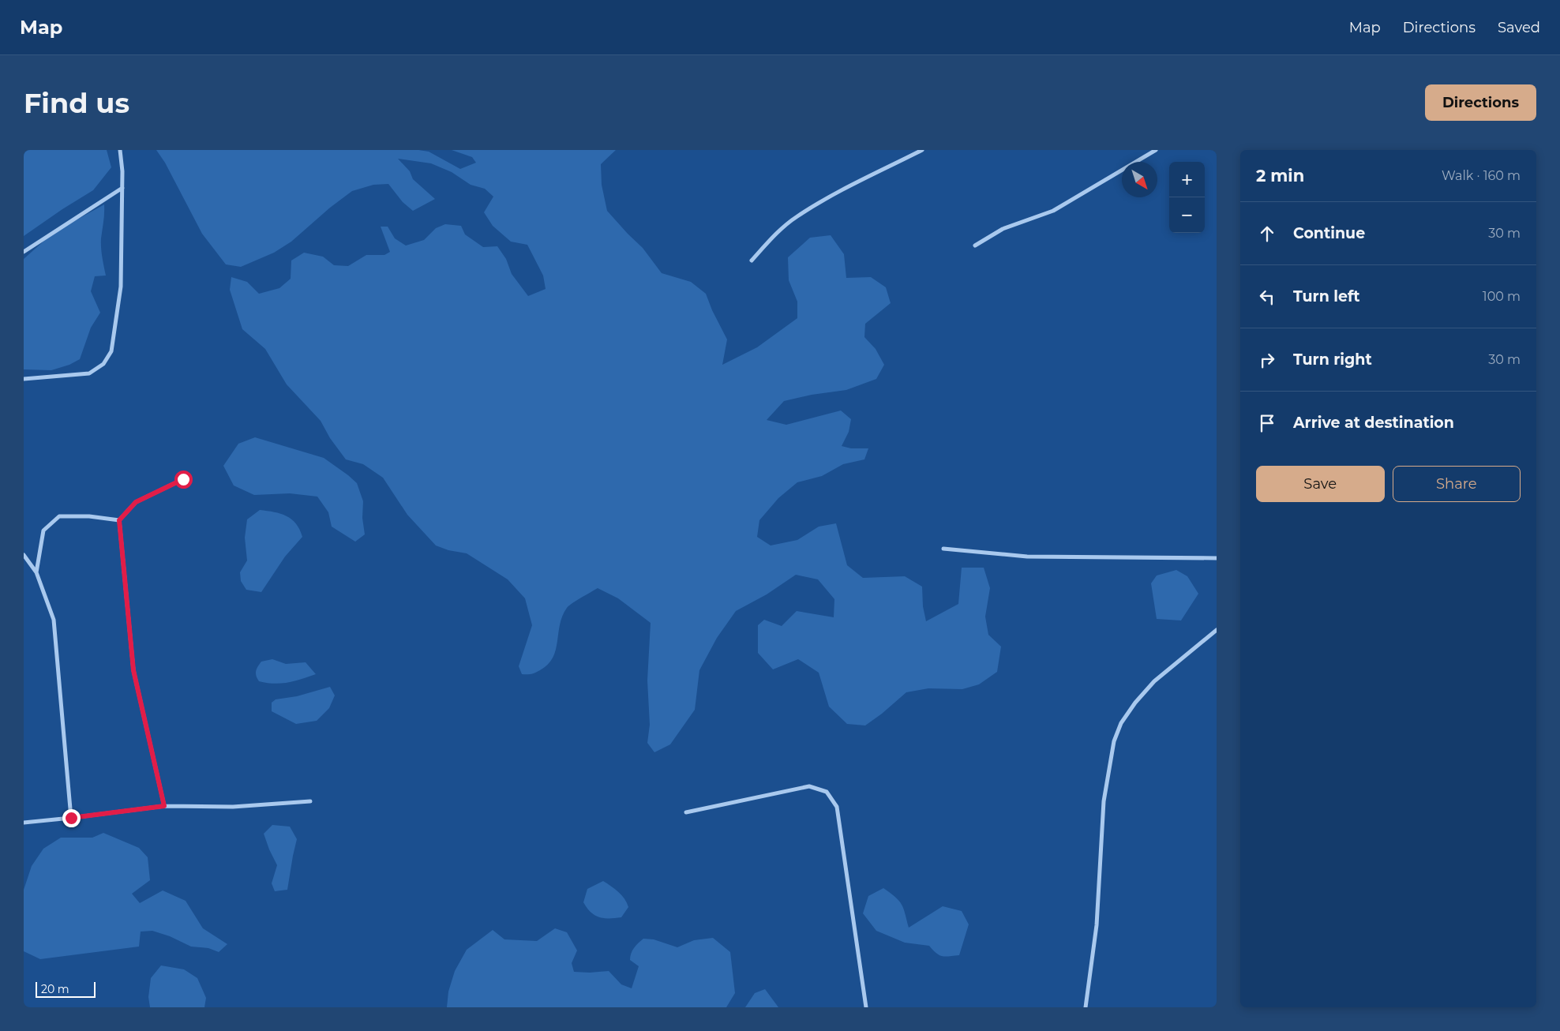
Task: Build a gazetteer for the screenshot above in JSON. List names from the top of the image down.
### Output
{
  "scale_bar": "20 m",
  "north": "bottom right",
  "page": {
    "header": "Map",
    "nav": ["Map", "Directions", "Saved"],
    "buttons": [
      "Directions",
      ["Save", "Share"]
    ],
    "title": "Find us",
    "heading": ["2 min", "Walk · 160 m"],
    "map_buttons": ["+", "−"],
    "list": [
      ["Continue", "30 m"],
      ["Turn left", "100 m"],
      ["Turn right", "30 m"],
      "Arrive at destination"
    ],
    "scale": "20 m"
  }
}
